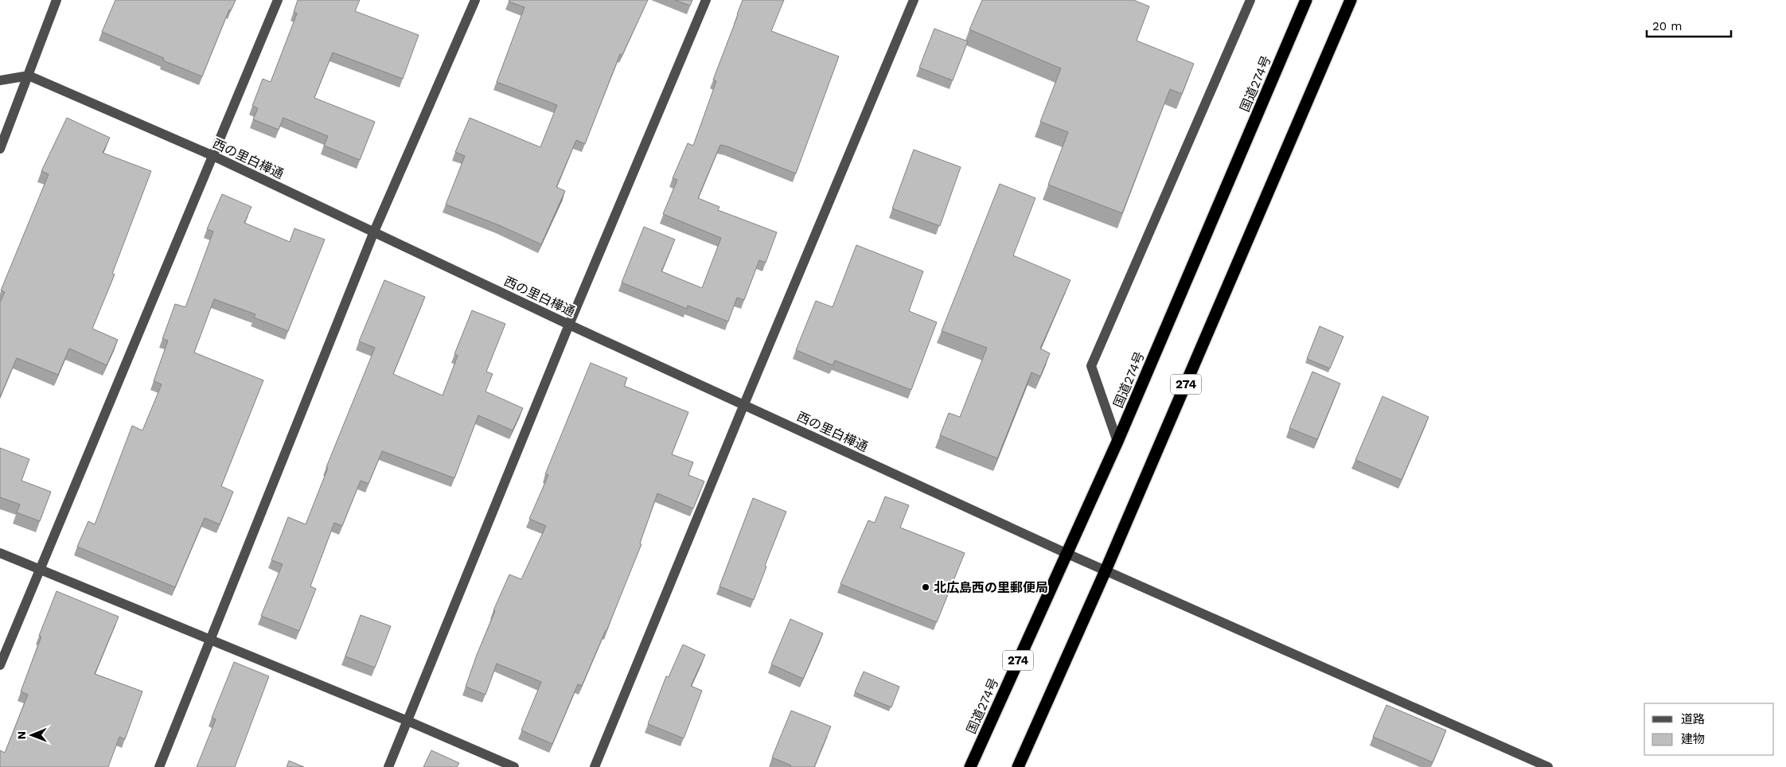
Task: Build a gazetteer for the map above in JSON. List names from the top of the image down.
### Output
{
  "streets": {
    "highway": ["国道274号", "274"],
    "street": ["西の里白樺通"]
  },
  "crossings": [
    ["国道274号", "西の里白樺通"],
    ["西の里白樺通", "274"]
  ],
  "places": ["北広島西の里郵便局"],
  "legend": ["道路", "建物"],
  "scale_bar": "20 m",
  "north": "left"
}
